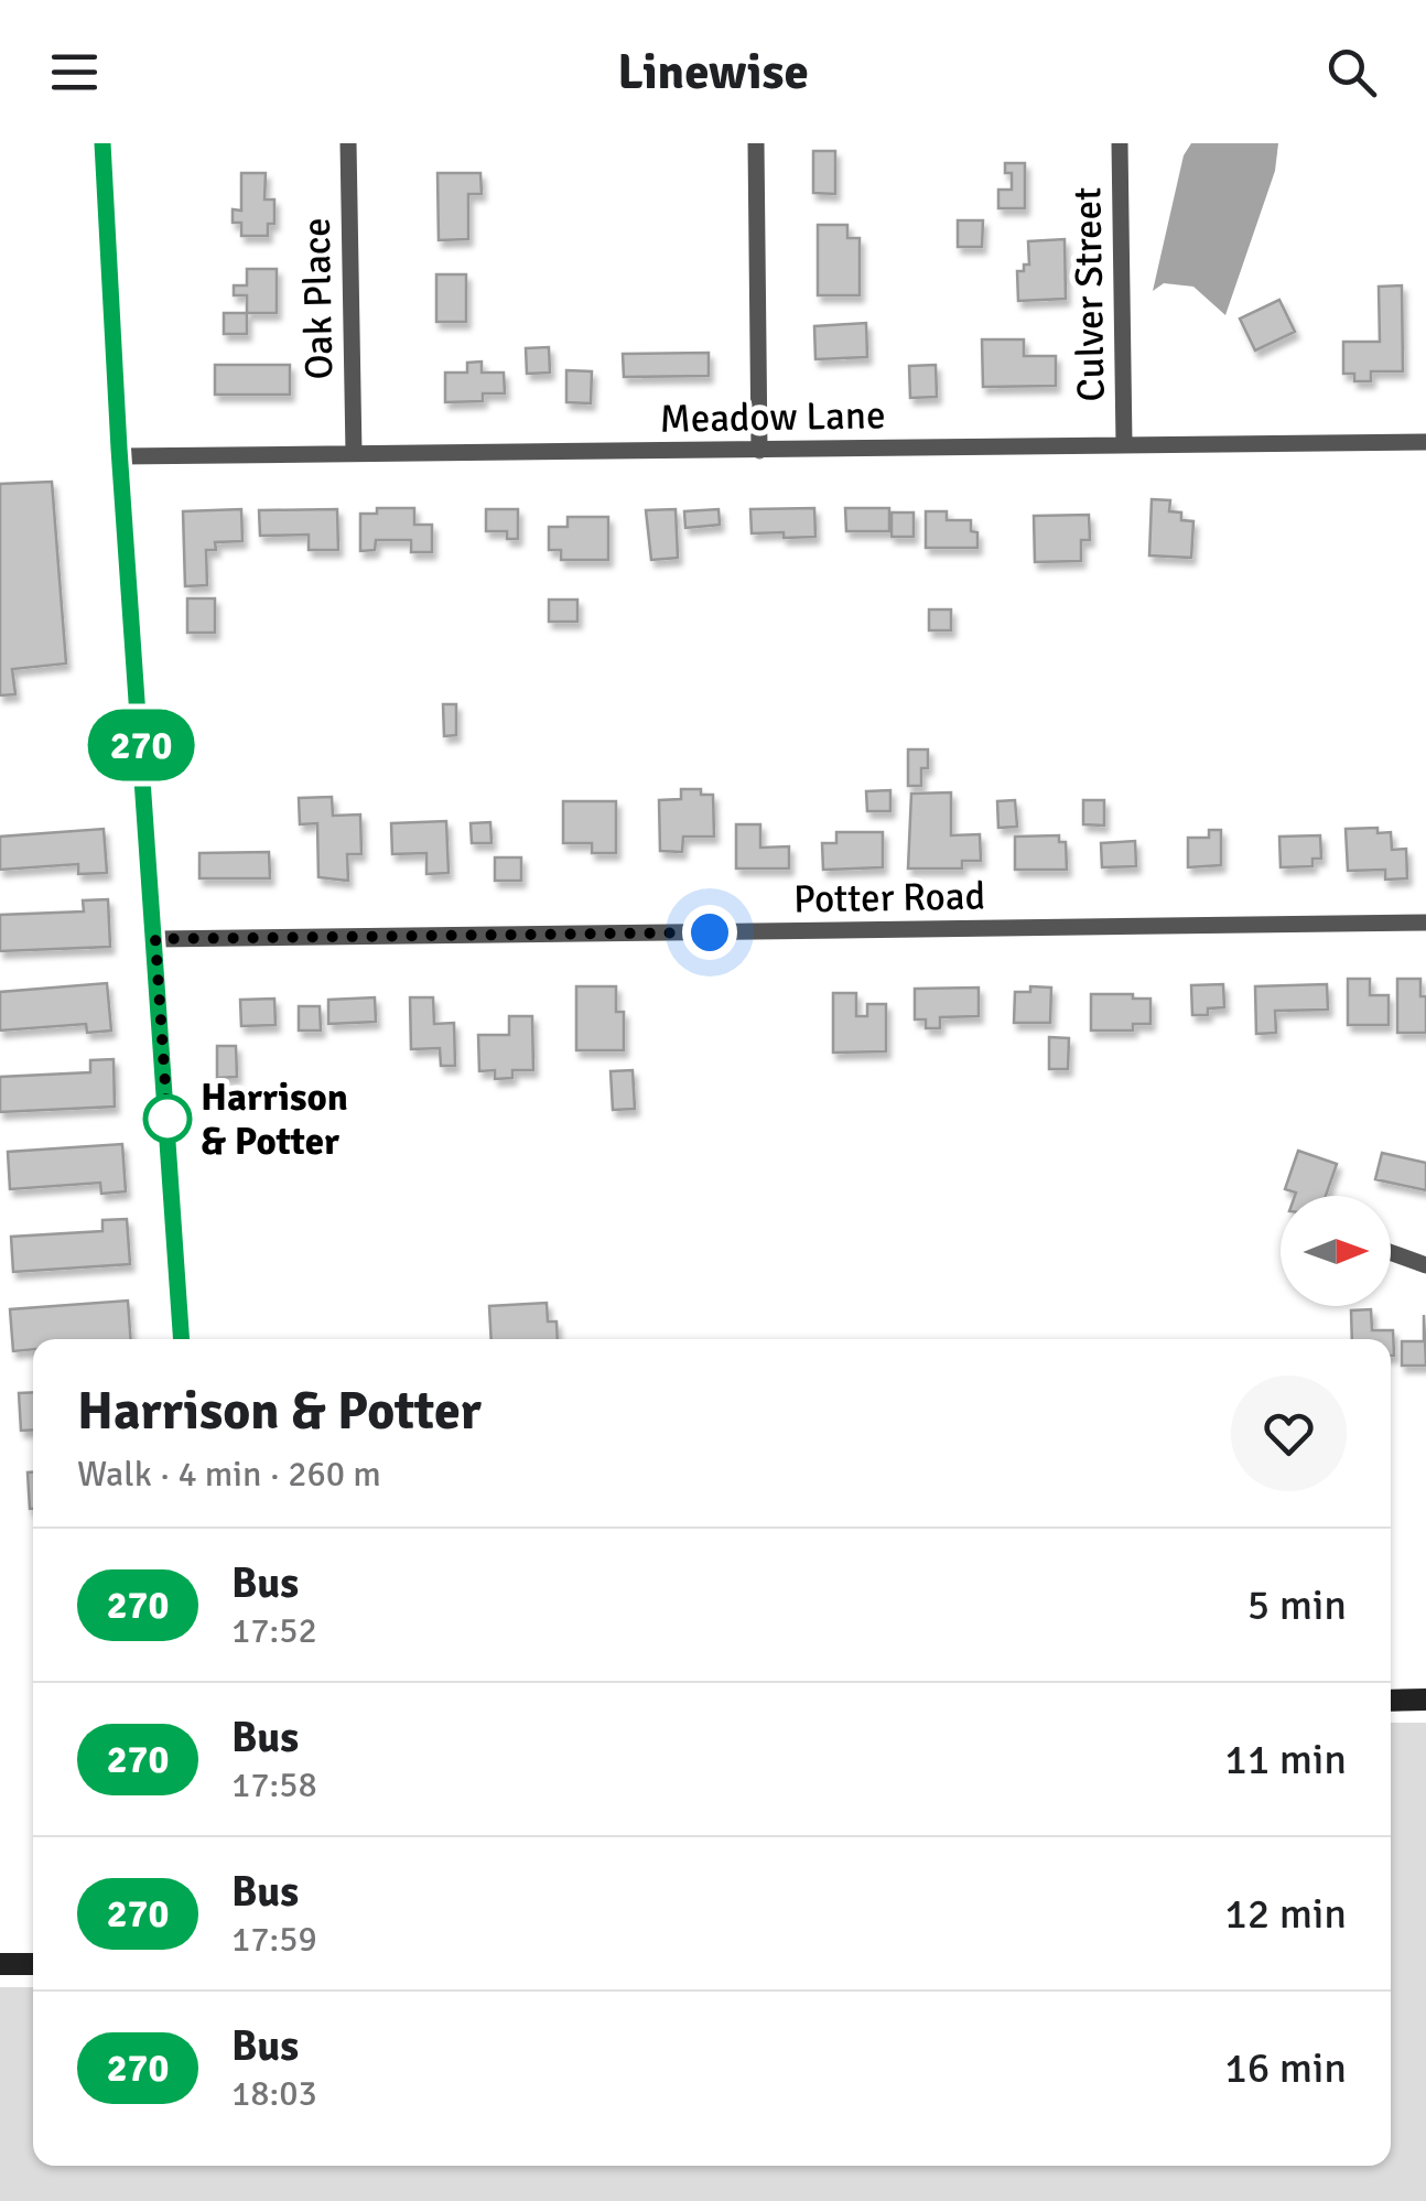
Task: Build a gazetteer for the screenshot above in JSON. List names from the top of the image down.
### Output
{
  "streets": {
    "street": [
      "Culver Street",
      "Oak Place",
      "Meadow Lane",
      "Potter Road"
    ]
  },
  "crossings": [
    ["Culver Street", "Meadow Lane"],
    ["Oak Place", "Meadow Lane"]
  ],
  "places": ["Harrison & Potter"],
  "lines": ["bus line 270"],
  "north": "right",
  "page": {
    "header": "Linewise",
    "on_map": "270",
    "heading": ["Harrison & Potter", "Walk · 4 min · 260 m"],
    "list": [
      {
        "mark": "270",
        "name": "Bus",
        "note": "17:52",
        "value": "5 min"
      },
      {
        "mark": "270",
        "name": "Bus",
        "note": "17:58",
        "value": "11 min"
      },
      {
        "mark": "270",
        "name": "Bus",
        "note": "17:59",
        "value": "12 min"
      },
      {
        "mark": "270",
        "name": "Bus",
        "note": "18:03",
        "value": "16 min"
      }
    ]
  }
}
